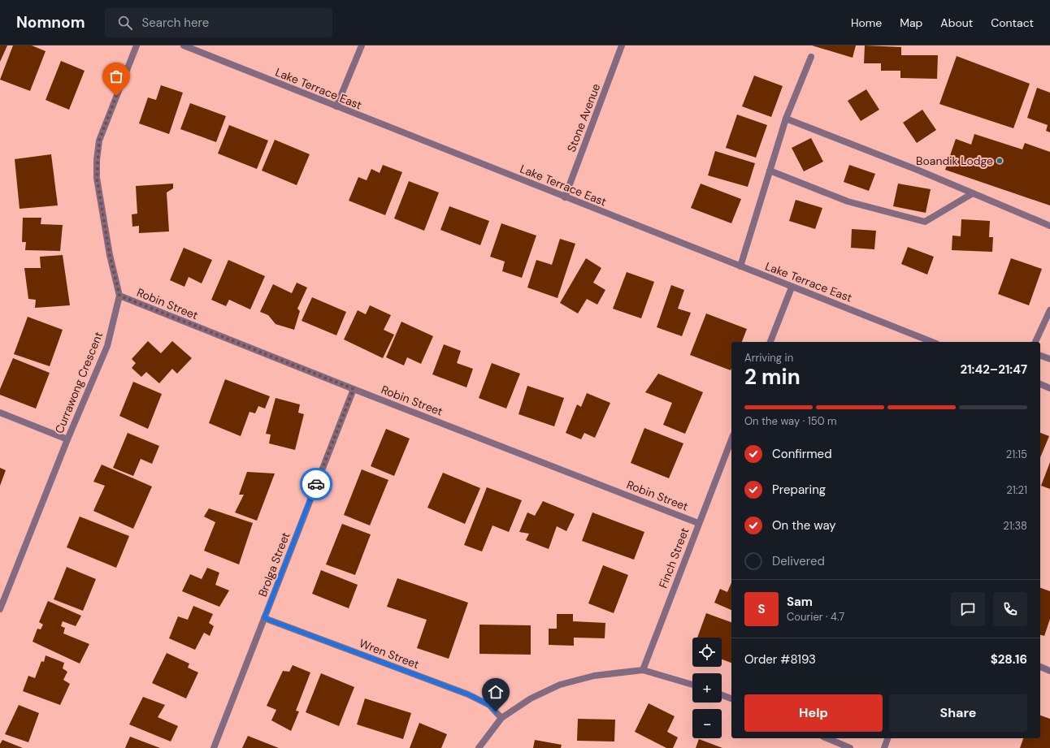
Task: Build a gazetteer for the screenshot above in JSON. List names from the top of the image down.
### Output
{
  "streets": {
    "street": [
      "Lake Terrace East",
      "Stone Avenue",
      "Robin Street",
      "Currawong Crescent",
      "Finch Street",
      "Brolga Street",
      "Wren Street"
    ]
  },
  "crossings": [
    ["Lake Terrace East", "Stone Avenue"],
    ["Robin Street", "Currawong Crescent"],
    ["Robin Street", "Finch Street"],
    ["Robin Street", "Brolga Street"],
    ["Brolga Street", "Wren Street"]
  ],
  "places": ["Boandik Lodge"],
  "page": {
    "header": "Nomnom",
    "search": "Search here",
    "nav": [
      "Home",
      "Map",
      "About",
      "Contact"
    ],
    "heading": ["2 min", "Arriving in", "21:42–21:47"],
    "panel": [
      "Sam",
      "Courier · 4.7",
      "Order #8193",
      "$28.16"
    ],
    "bar": "On the way · 150 m",
    "list": [
      ["Confirmed", "21:15"],
      ["Preparing", "21:21"],
      ["On the way", "21:38"],
      "Delivered"
    ],
    "round": "S",
    "map_buttons": ["+", "−"],
    "buttons": ["Help", "Share"]
  }
}
